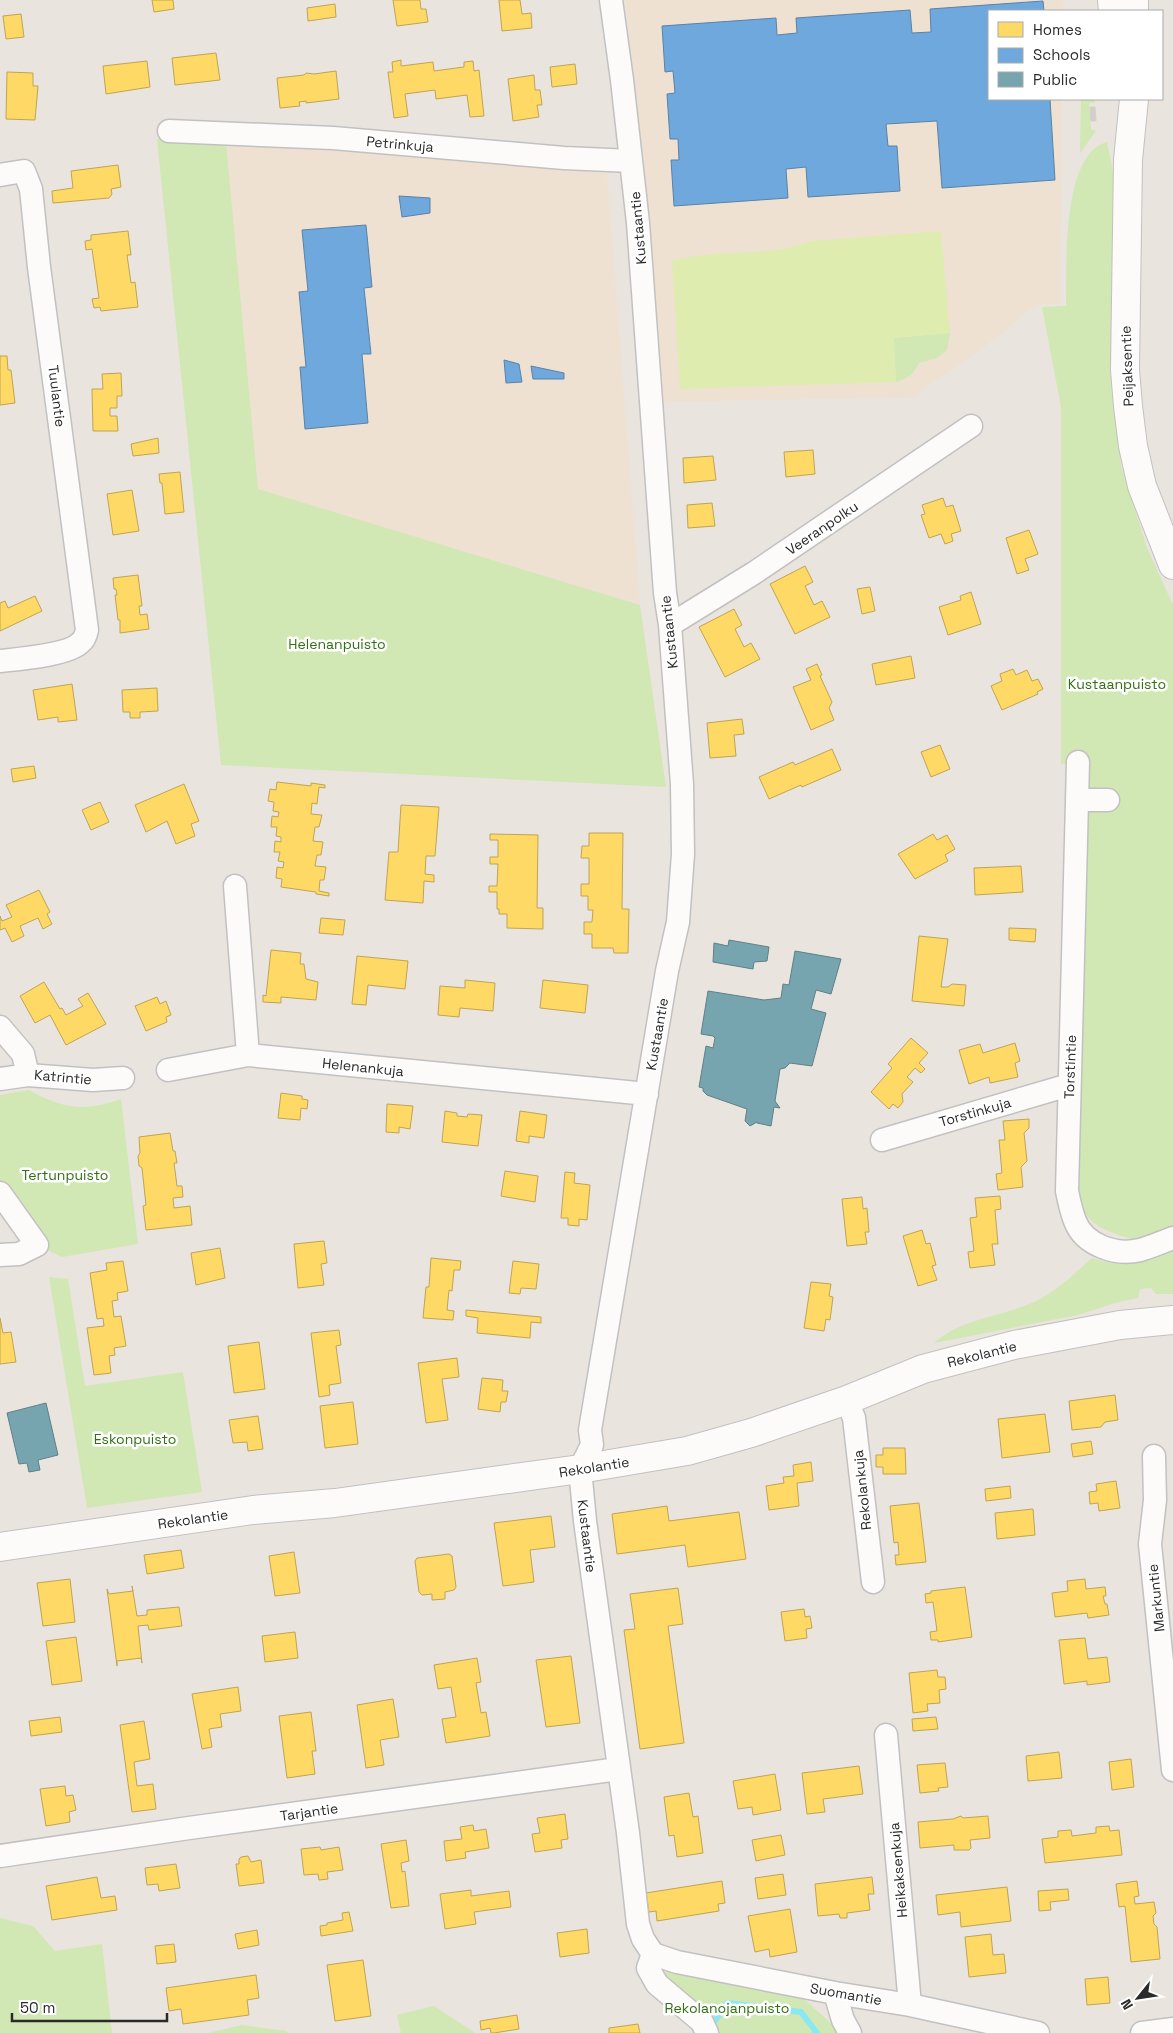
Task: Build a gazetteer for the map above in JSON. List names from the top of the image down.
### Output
{
  "streets": {
    "main road": ["Peijaksentie", "Rekolantie"],
    "street": [
      "Petrinkuja",
      "Kustaantie",
      "Tuulantie",
      "Veeranpolku",
      "Helenankuja",
      "Torstintie",
      "Katrintie",
      "Torstinkuja",
      "Rekolankuja",
      "Markuntie",
      "Tarjantie",
      "Heikaksenkuja",
      "Suomantie"
    ]
  },
  "crossings": [
    ["Petrinkuja", "Kustaantie"],
    ["Kustaantie", "Veeranpolku"],
    ["Kustaantie", "Helenankuja"],
    ["Kustaantie", "Rekolantie"],
    ["Kustaantie", "Tarjantie"],
    ["Kustaantie", "Suomantie"],
    ["Torstintie", "Torstinkuja"],
    ["Rekolantie", "Rekolankuja"],
    ["Heikaksenkuja", "Suomantie"]
  ],
  "parks": [
    "Helenanpuisto",
    "Kustaanpuisto",
    "Tertunpuisto",
    "Eskonpuisto",
    "Rekolanojanpuisto"
  ],
  "legend": ["Homes", "Schools", "Public"],
  "scale_bar": "50 m",
  "north": "bottom left"
}
